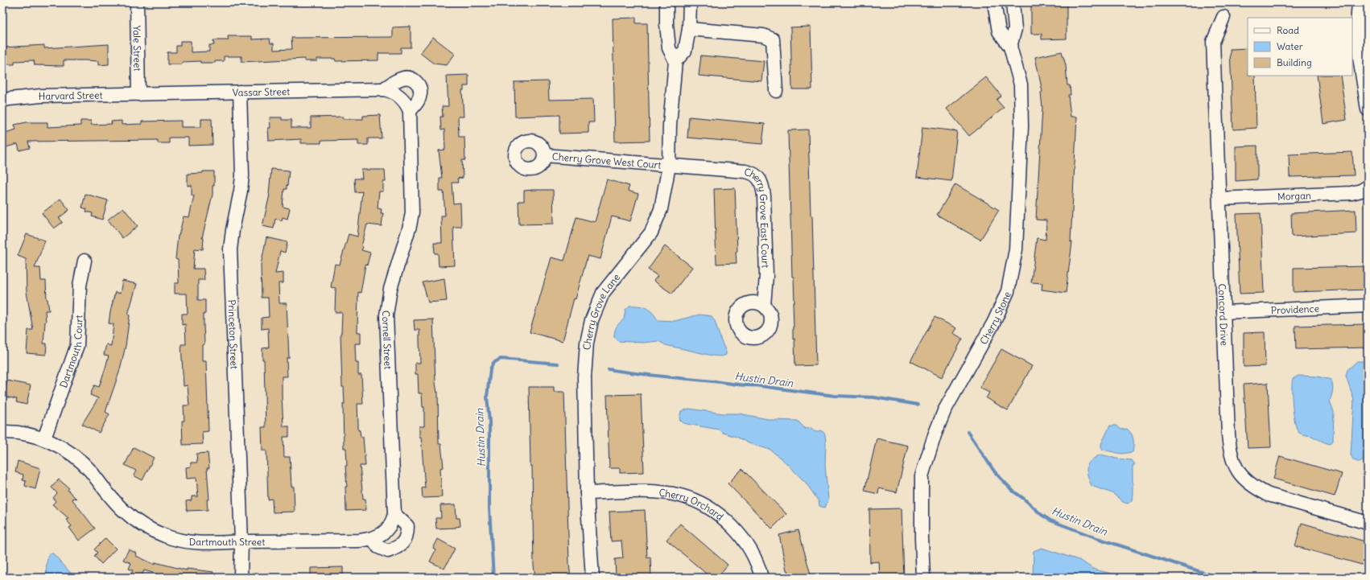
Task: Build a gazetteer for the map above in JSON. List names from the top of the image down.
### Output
{
  "streets": {
    "street": [
      "Yale Street",
      "Vassar Street",
      "Harvard Street",
      "Cherry Grove West Court",
      "Morgan",
      "Cherry Grove East Court",
      "Providence",
      "Cherry Grove Lane",
      "Concord Drive",
      "Cherry Stone",
      "Princeton Street",
      "Cornell Street",
      "Dartmouth Court",
      "Cherry Orchard",
      "Dartmouth Street"
    ]
  },
  "crossings": [
    ["Yale Street", "Vassar Street"],
    ["Yale Street", "Harvard Street"],
    ["Vassar Street", "Harvard Street"],
    ["Vassar Street", "Princeton Street"],
    ["Vassar Street", "Cornell Street"],
    ["Cherry Grove West Court", "Cherry Grove East Court"],
    ["Cherry Grove West Court", "Cherry Grove Lane"],
    ["Morgan", "Concord Drive"],
    ["Cherry Grove East Court", "Cherry Grove Lane"],
    ["Providence", "Concord Drive"],
    ["Cherry Grove Lane", "Cherry Orchard"],
    ["Princeton Street", "Dartmouth Street"],
    ["Cornell Street", "Dartmouth Street"],
    ["Dartmouth Court", "Dartmouth Street"]
  ],
  "water": ["Hustin Drain"],
  "legend": ["Road", "Water", "Building"]
}
